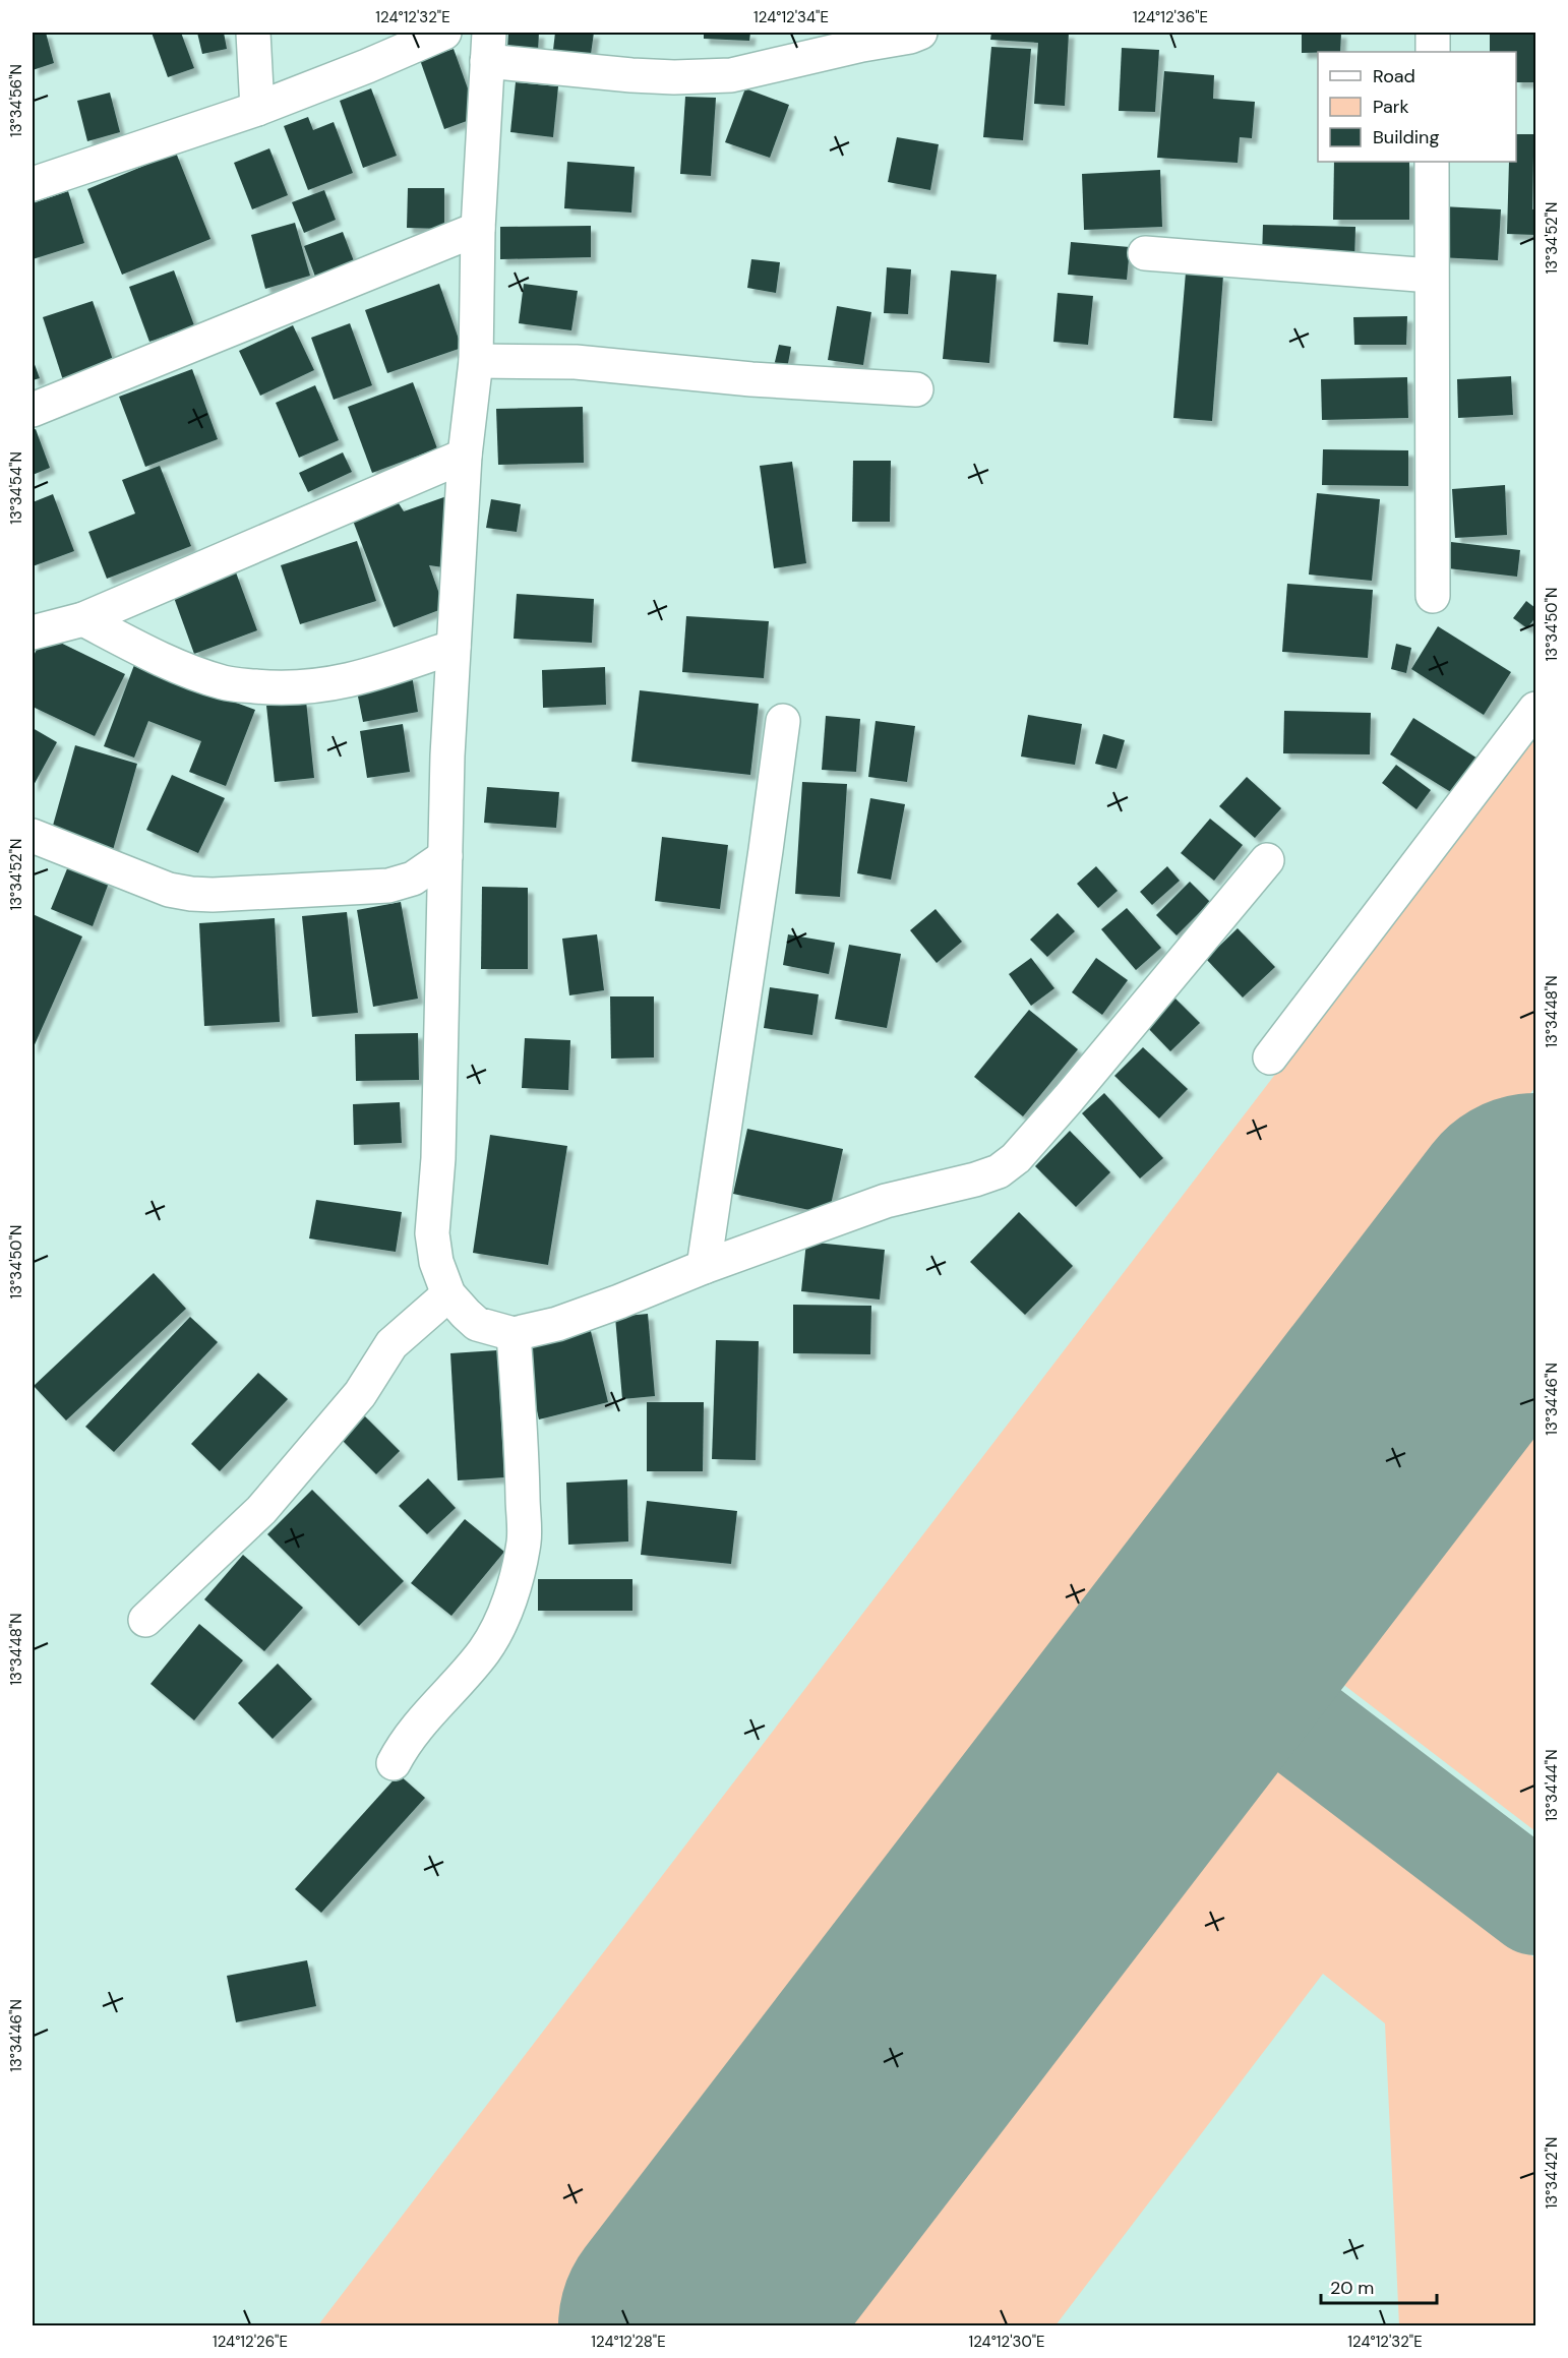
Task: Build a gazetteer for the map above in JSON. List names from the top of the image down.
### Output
{
  "legend": ["Road", "Park", "Building"],
  "scale_bar": "20 m",
  "coordinates": [
    "124°12'32\"E",
    "124°12'34\"E",
    "124°12'36\"E",
    "13°34'56\"N",
    "13°34'52\"N",
    "13°34'54\"N",
    "13°34'50\"N",
    "13°34'48\"N",
    "13°34'46\"N",
    "13°34'44\"N",
    "13°34'42\"N",
    "124°12'26\"E",
    "124°12'28\"E",
    "124°12'30\"E"
  ]
}
